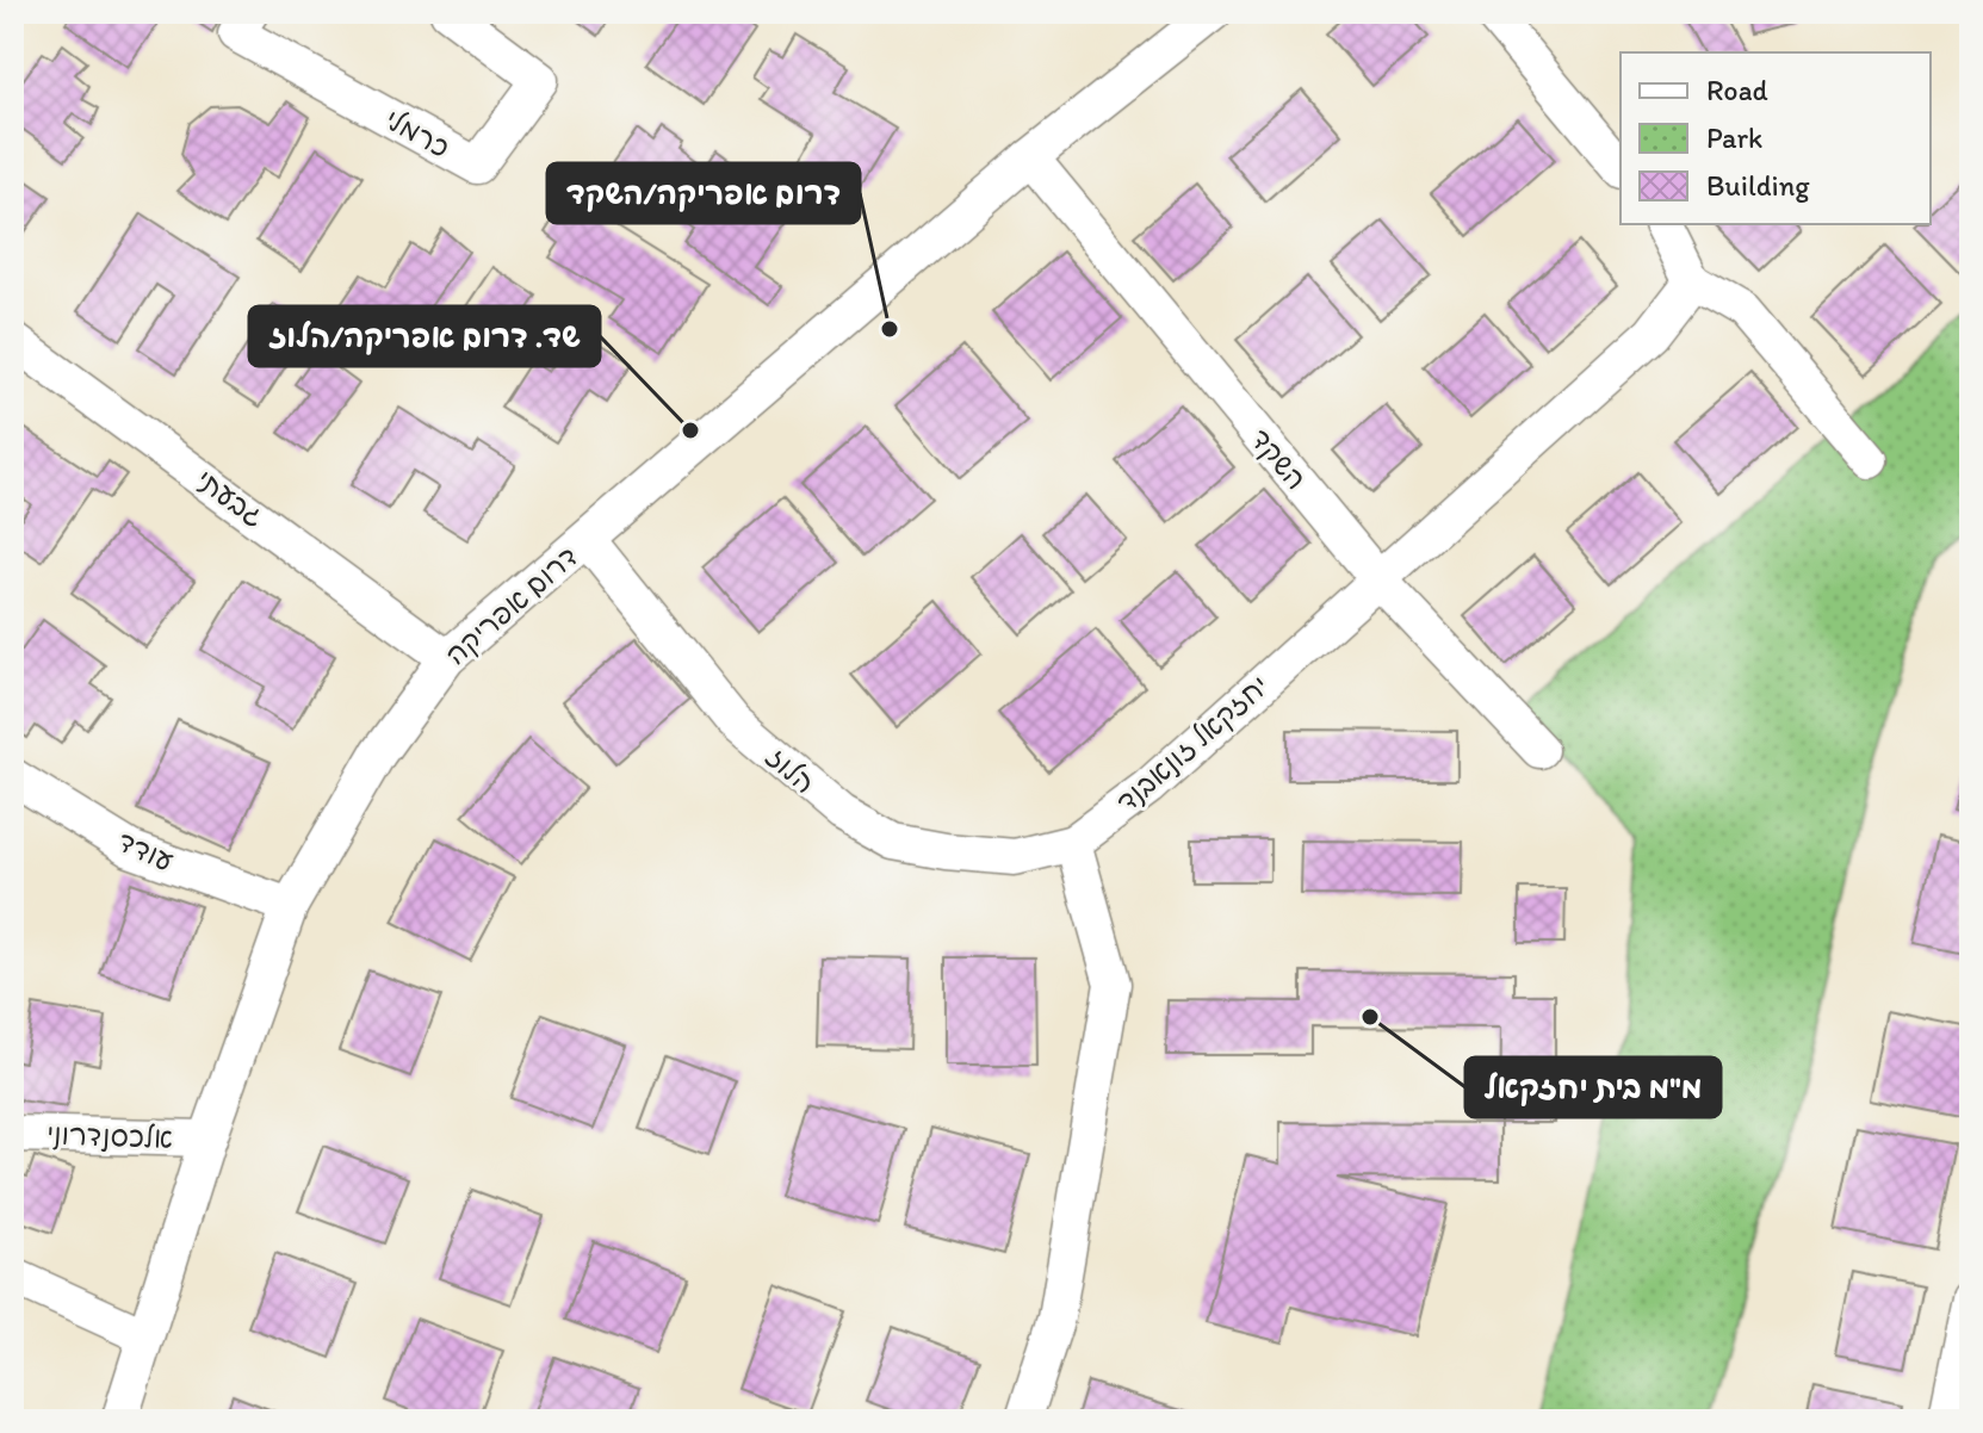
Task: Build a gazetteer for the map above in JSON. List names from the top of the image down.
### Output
{
  "streets": {
    "street": [
      "כרמלי",
      "השקד",
      "גבעתי",
      "דרום אפריקה",
      "יחזקאל זונאבנד",
      "הלוז",
      "עודד",
      "אלכסנדרוני"
    ]
  },
  "crossings": [
    ["השקד", "דרום אפריקה"],
    ["השקד", "יחזקאל זונאבנד"],
    ["גבעתי", "דרום אפריקה"],
    ["דרום אפריקה", "הלוז"],
    ["דרום אפריקה", "עודד"],
    ["דרום אפריקה", "אלכסנדרוני"],
    ["יחזקאל זונאבנד", "הלוז"]
  ],
  "places": ["דרום אפריקה/השקד", "שד. דרום אפריקה/הלוז", "מ\"מ בית יחזקאל"],
  "legend": ["Road", "Park", "Building"]
}
